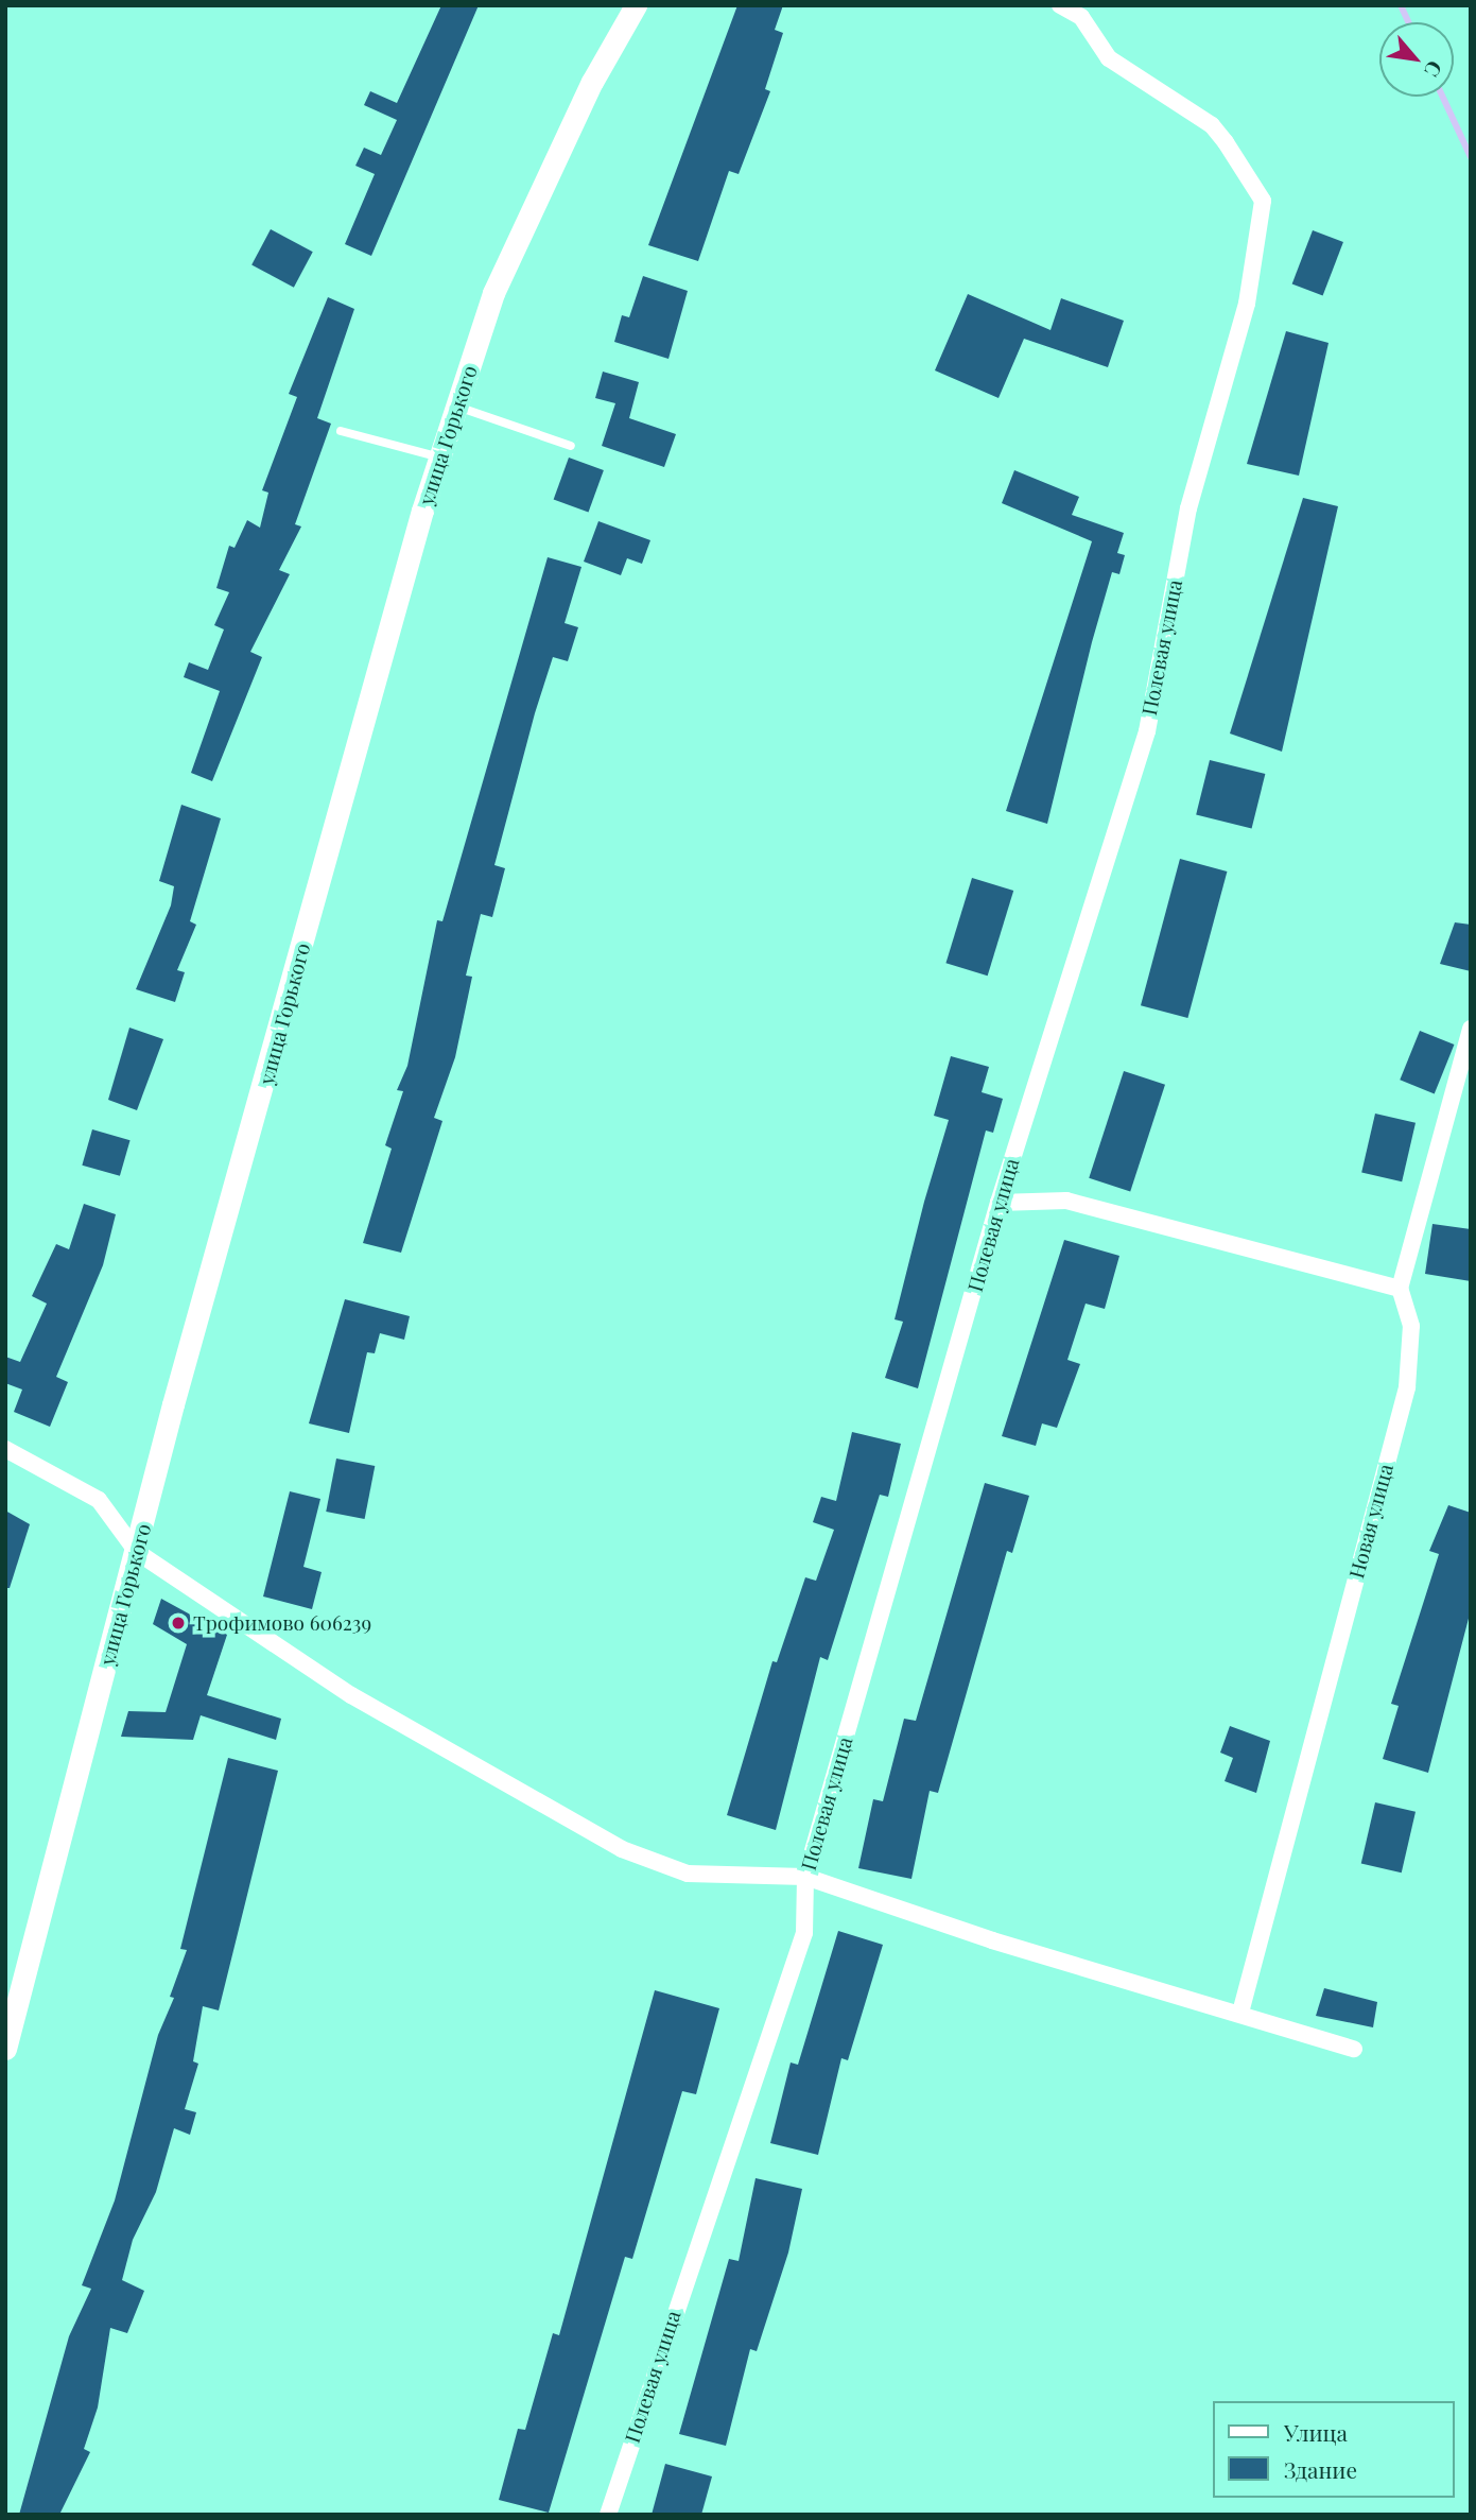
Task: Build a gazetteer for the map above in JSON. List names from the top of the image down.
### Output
{
  "streets": {
    "main road": ["улица Горького"],
    "street": ["Полевая улица", "Новая улица"]
  },
  "places": ["Трофимово 606239"],
  "legend": ["Улица", "Здание"],
  "north": "bottom right"
}
